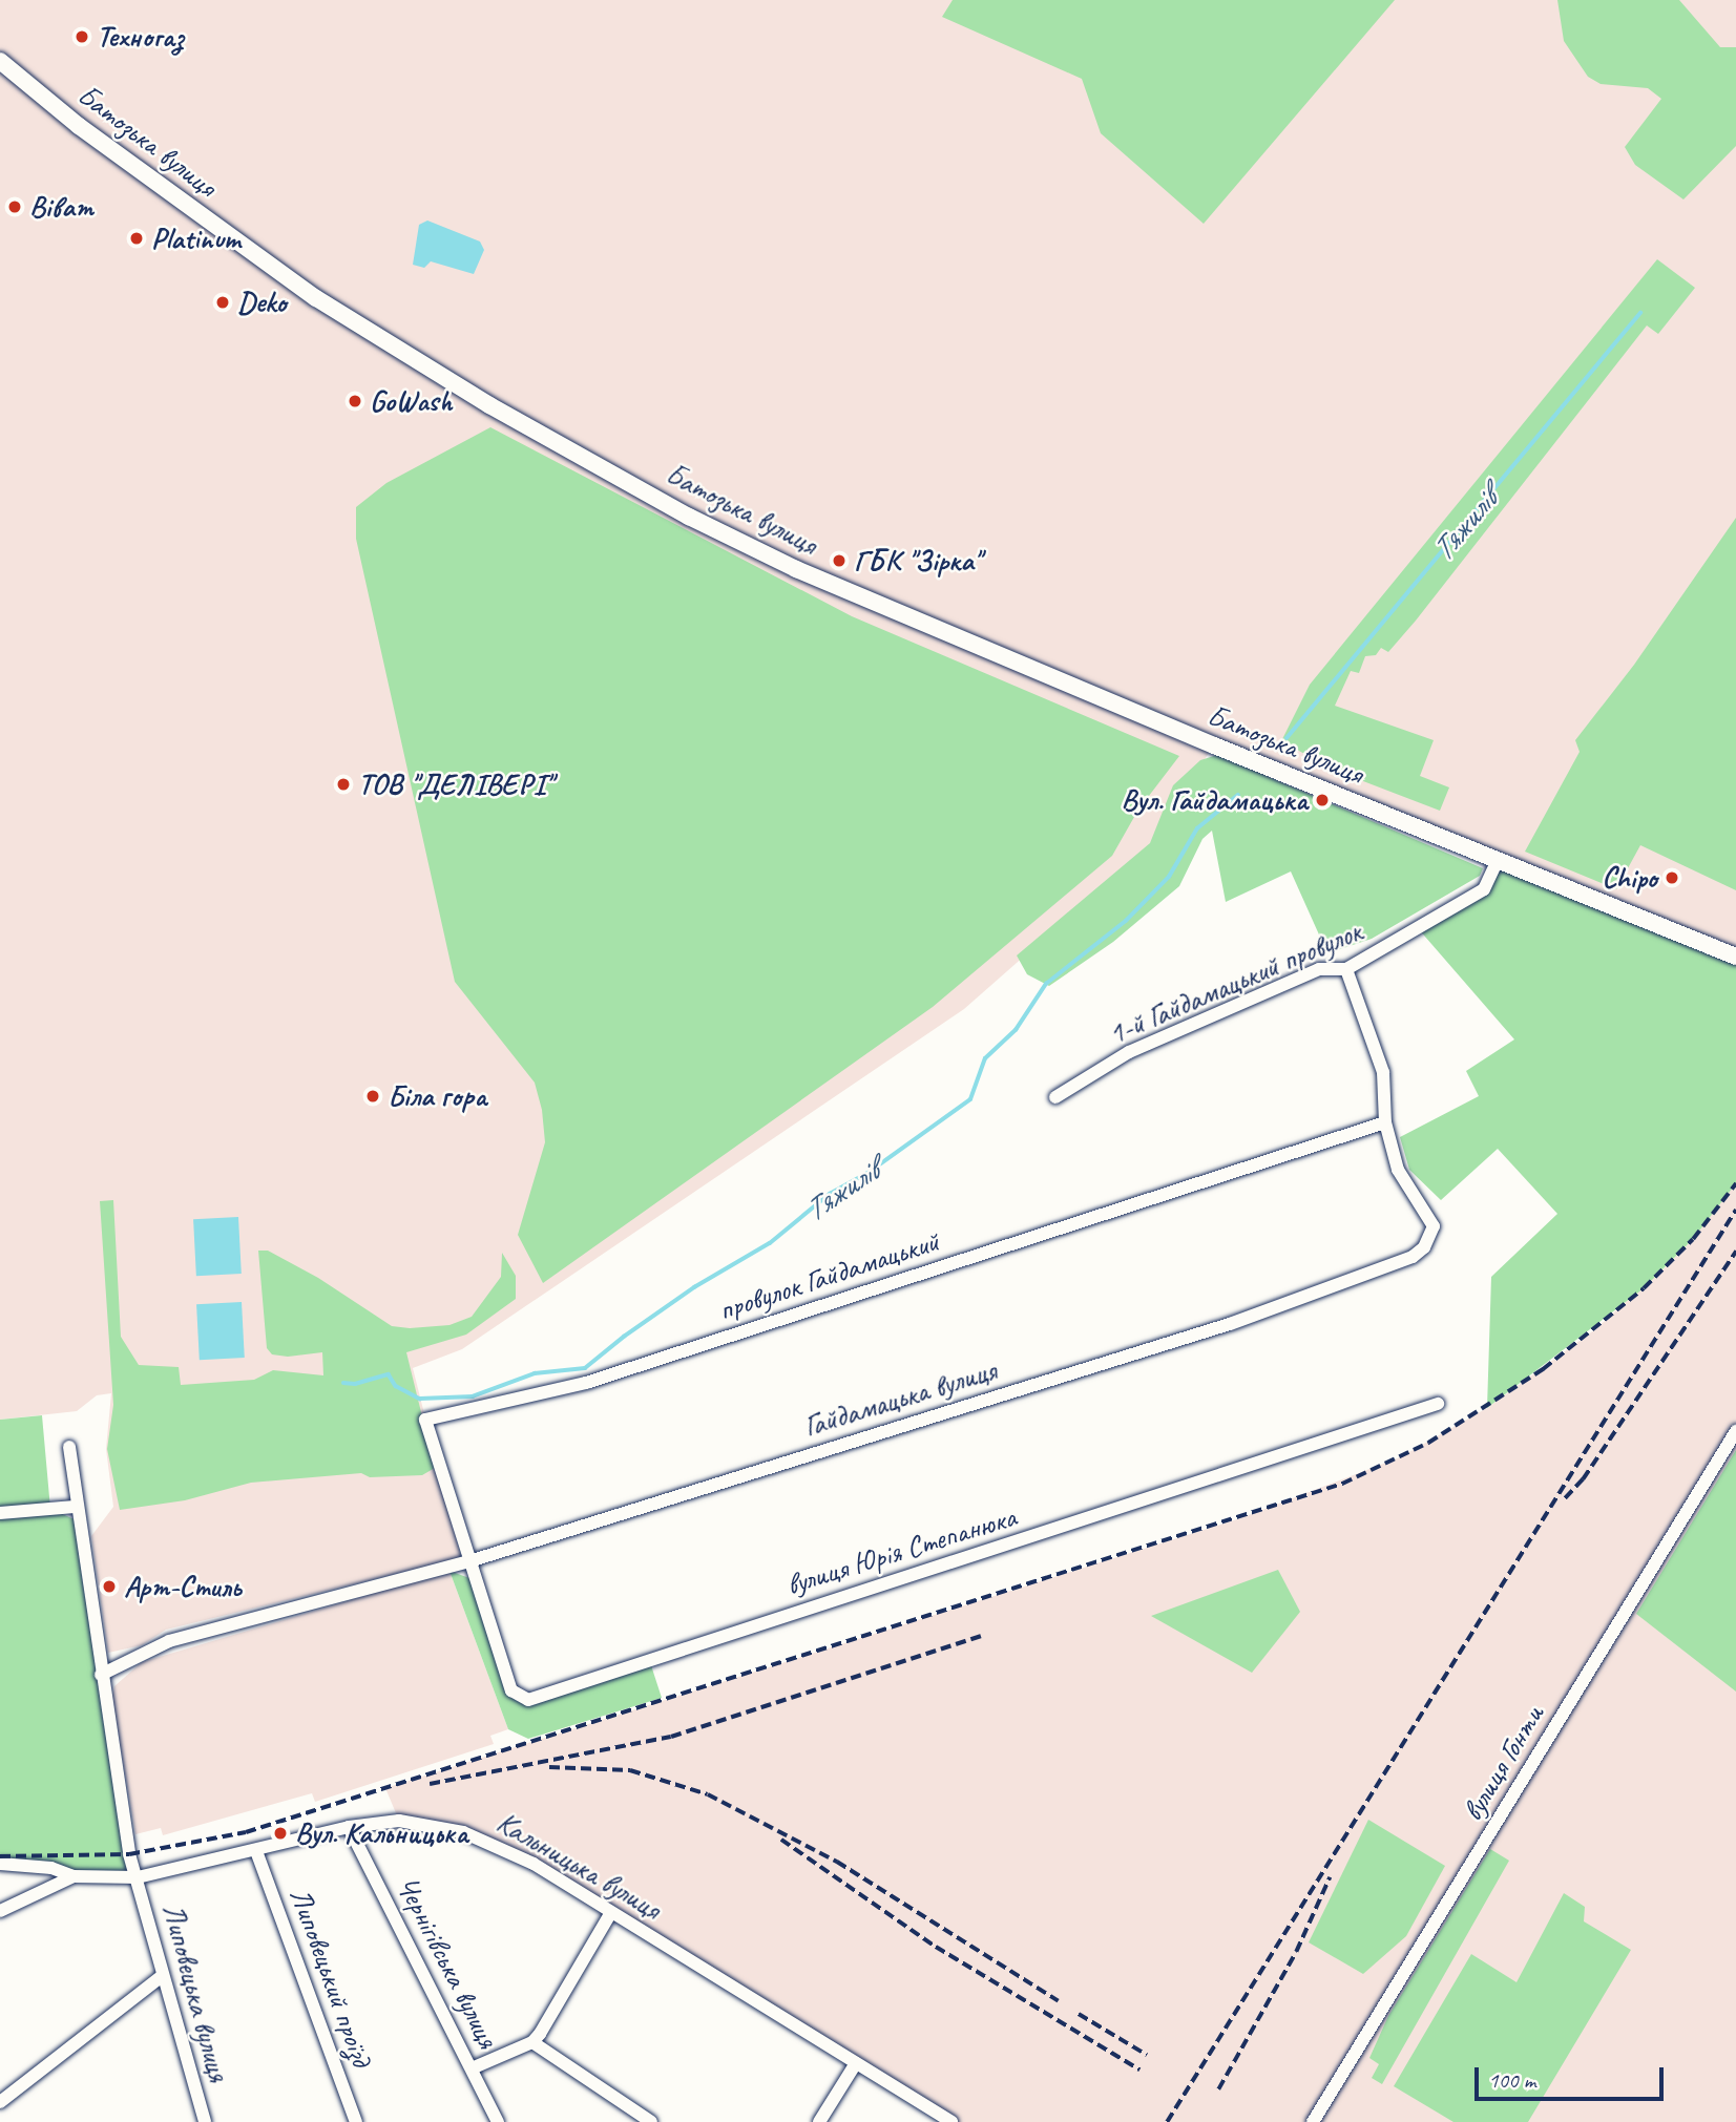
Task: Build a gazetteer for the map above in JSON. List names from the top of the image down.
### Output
{
  "streets": {
    "street": [
      "Батозька вулиця",
      "1-й Гайдамацький провулок",
      "провулок Гайдамацький",
      "Гайдамацька вулиця",
      "вулиця Юрія Степанюка",
      "вулиця Гонти",
      "Кальницька вулиця",
      "Чернігівська вулиця",
      "Липовецький проїзд",
      "Липовецька вулиця"
    ]
  },
  "crossings": [
    ["Батозька вулиця", "1-й Гайдамацький провулок"],
    ["1-й Гайдамацький провулок", "Гайдамацька вулиця"],
    ["провулок Гайдамацький", "Гайдамацька вулиця"],
    ["провулок Гайдамацький", "вулиця Юрія Степанюка"],
    ["Гайдамацька вулиця", "вулиця Юрія Степанюка"],
    ["Гайдамацька вулиця", "Липовецька вулиця"],
    ["Кальницька вулиця", "Чернігівська вулиця"],
    ["Кальницька вулиця", "Липовецький проїзд"],
    ["Кальницька вулиця", "Липовецька вулиця"]
  ],
  "water": ["Тяжилів"],
  "places": [
    "Техногаз",
    "Віват",
    "Platinum",
    "Deko",
    "GoWash",
    "ГБК \"Зірка\"",
    "ТОВ \"ДЕЛІВЕРІ\"",
    "Вул. Гайдамацька",
    "Chipo",
    "Біла гора",
    "Арт-Стиль",
    "Вул. Кальницька"
  ],
  "scale_bar": "100 m"
}
